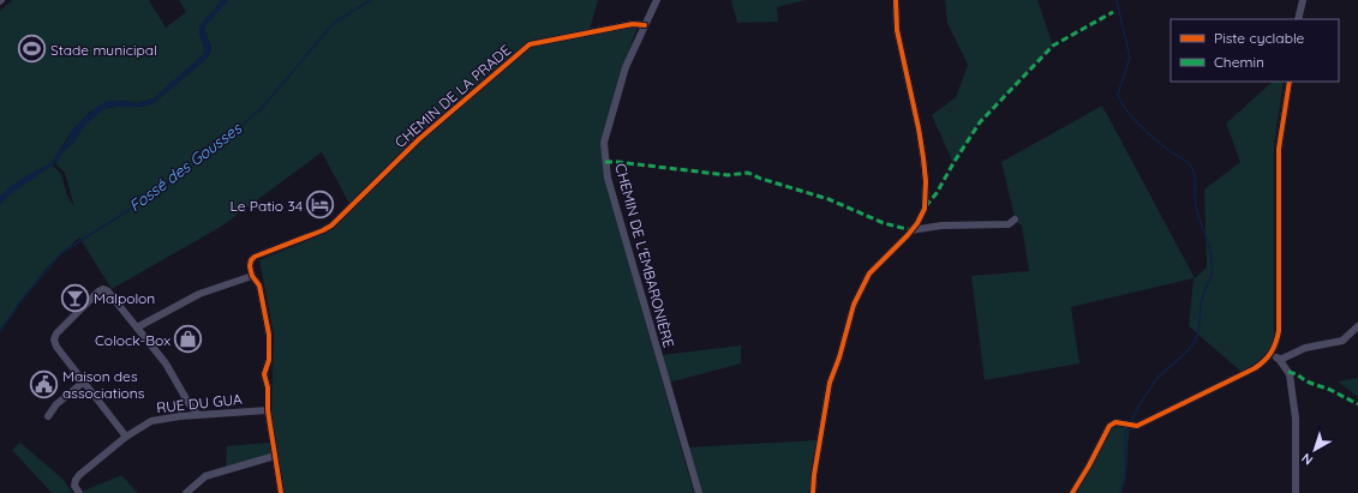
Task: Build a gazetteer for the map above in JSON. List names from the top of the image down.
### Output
{
  "streets": {
    "street": ["CHEMIN DE LA PRADE", "CHEMIN DE L'EMBARONIÈRE", "RUE DU GUA"]
  },
  "crossings": [
    ["CHEMIN DE LA PRADE", "CHEMIN DE L'EMBARONIÈRE"]
  ],
  "water": ["Fossé des Gousses"],
  "places": {
    "sports": ["Stade municipal"],
    "hotel": ["Le Patio 34"],
    "bar": ["Malpolon"],
    "shop": ["Colock-Box"],
    "public building": ["Maison des associations"]
  },
  "legend": ["Piste cyclable", "Chemin"],
  "north": "bottom left"
}
